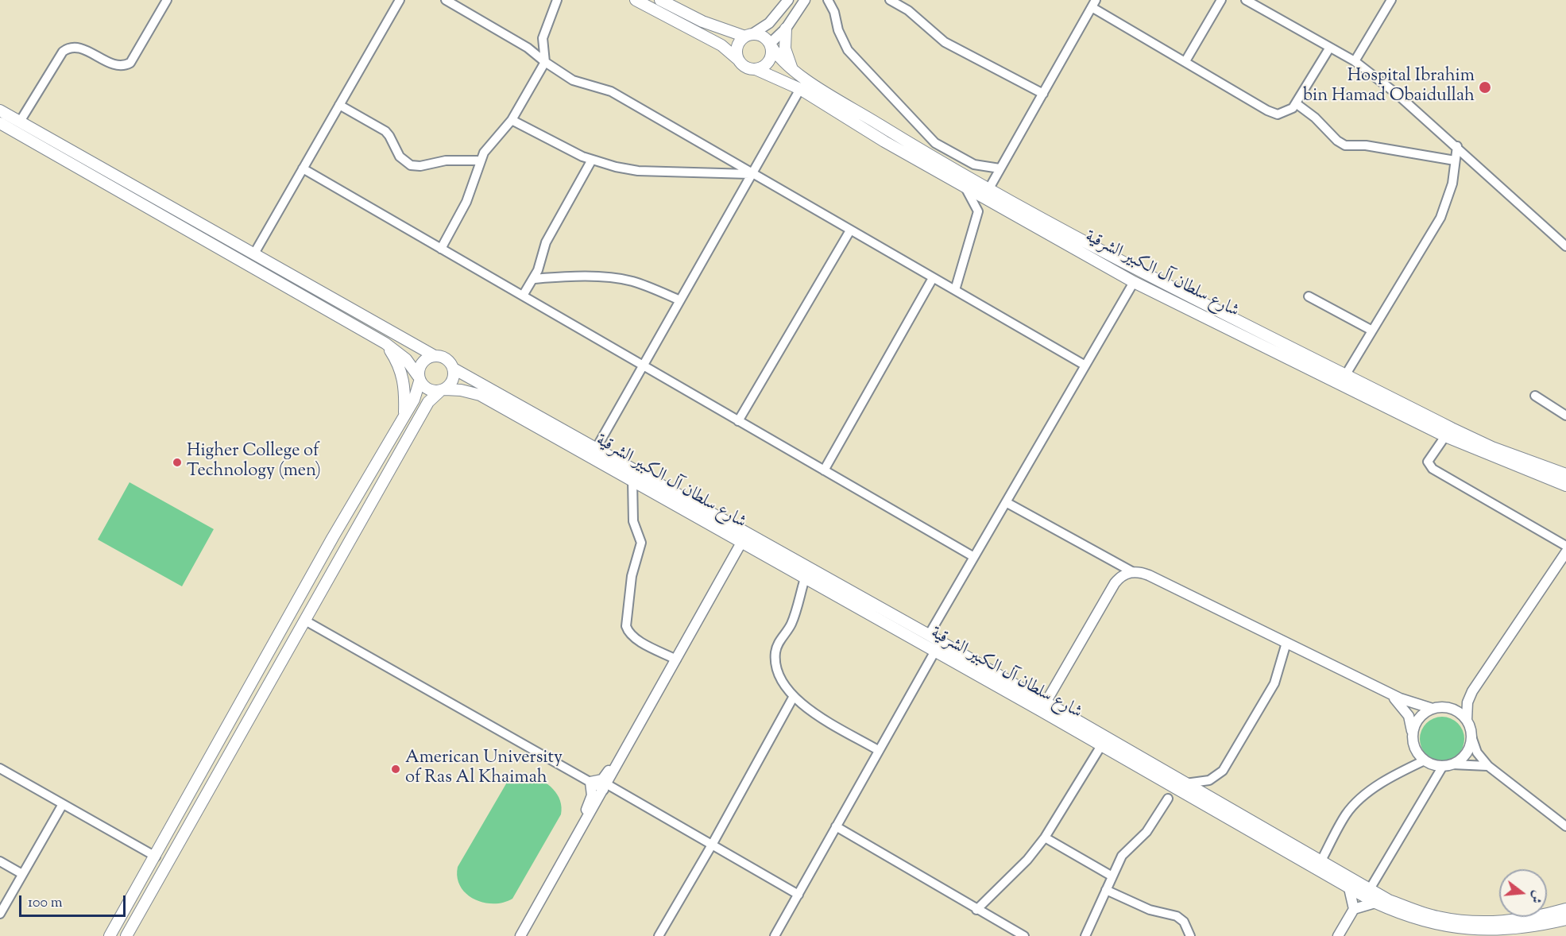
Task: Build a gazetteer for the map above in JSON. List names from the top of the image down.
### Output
{
  "streets": {
    "main road": ["شارع سلطان آل الكبير الشرقية"]
  },
  "places": ["Hospital Ibrahim bin Hamad Obaidullah", "Higher College of Technology (men)", "American University of Ras Al Khaimah"],
  "scale_bar": "100 m",
  "north": "right"
}
